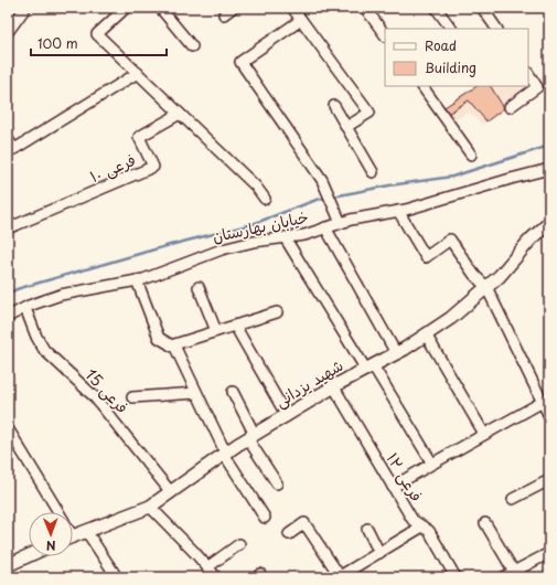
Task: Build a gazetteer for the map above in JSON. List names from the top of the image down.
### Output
{
  "streets": {
    "street": [
      "فرعی ۱۰",
      "خیابان بهارستان",
      "شهید یزدانی",
      "فرعی 15",
      "فرعی ۱۲"
    ]
  },
  "crossings": [
    ["خیابان بهارستان", "فرعی 15"],
    ["شهید یزدانی", "فرعی 15"],
    ["شهید یزدانی", "فرعی ۱۲"]
  ],
  "legend": ["Road", "Building"],
  "scale_bar": "100 m",
  "north": "bottom"
}
